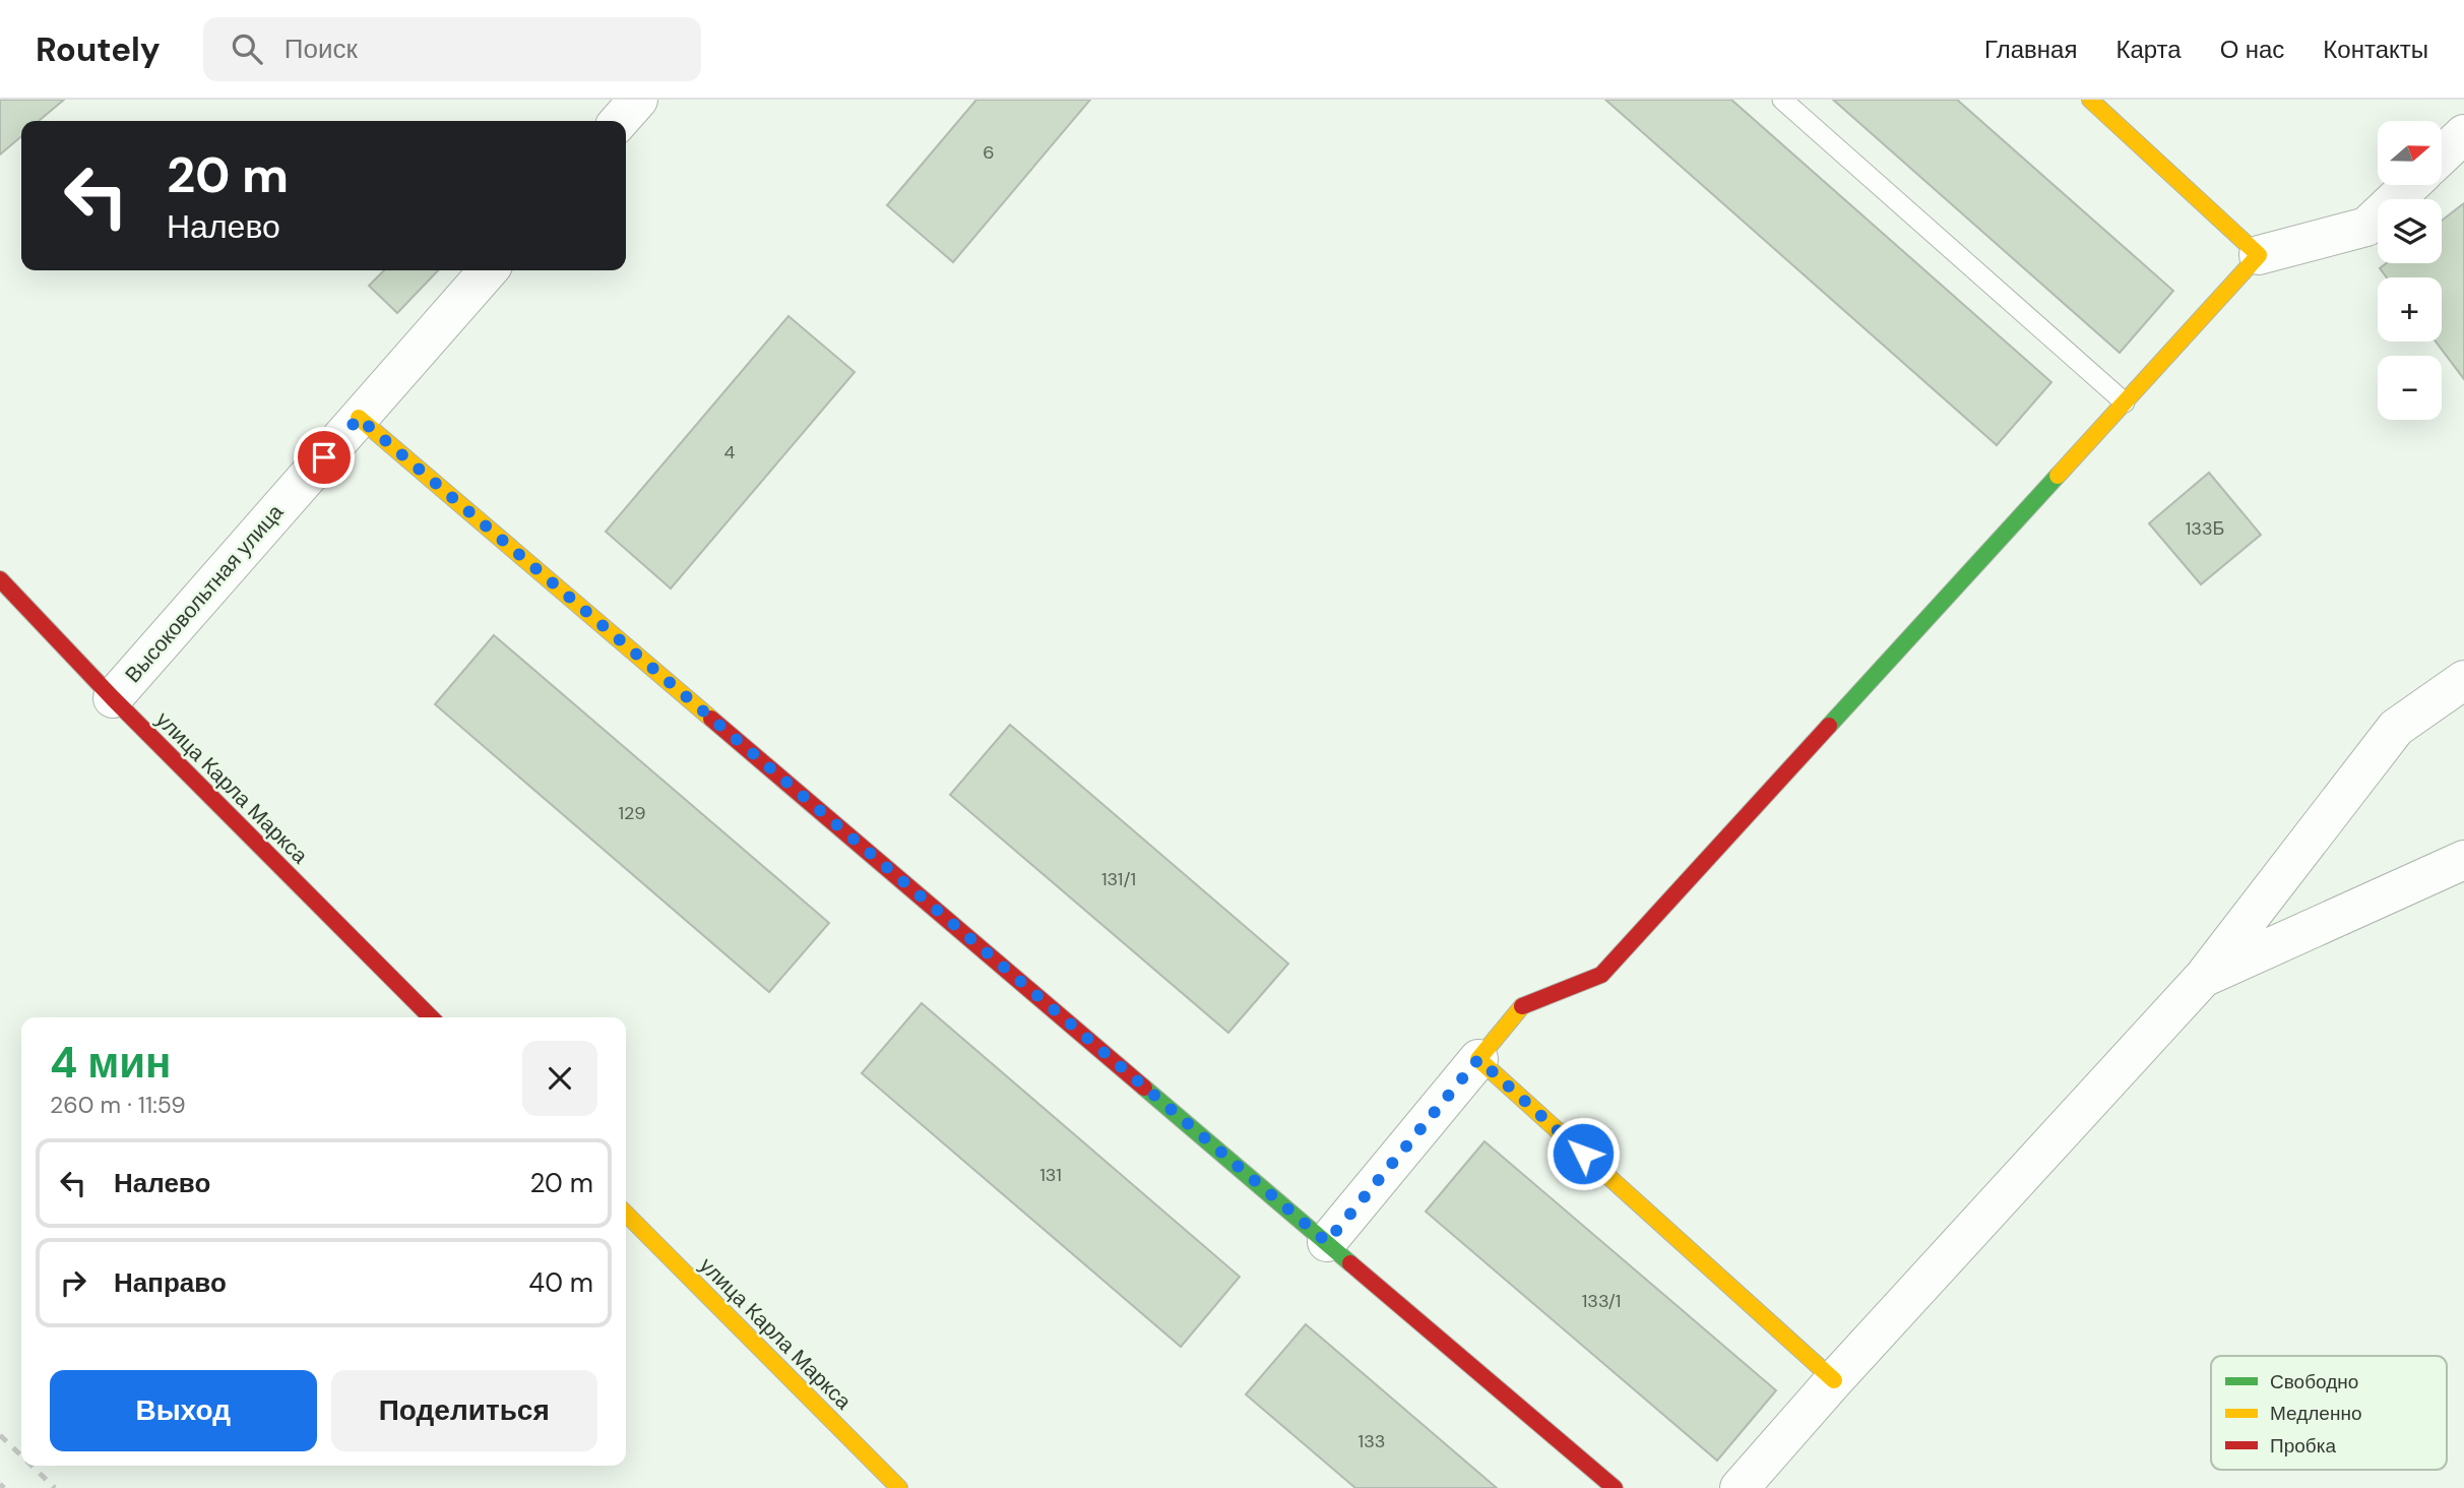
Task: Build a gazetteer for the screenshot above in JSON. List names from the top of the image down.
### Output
{
  "streets": {
    "street": ["Высоковольтная улица", "улица Карла Маркса"]
  },
  "crossings": [
    ["Высоковольтная улица", "улица Карла Маркса"]
  ],
  "house_numbers": [
    "6",
    "4",
    "133Б",
    "129",
    "131/1",
    "131",
    "133/1",
    "133"
  ],
  "legend": ["Свободно", "Медленно", "Пробка"],
  "north": "right",
  "page": {
    "header": "Routely",
    "search": "Поиск",
    "nav": [
      "Главная",
      "Карта",
      "О нас",
      "Контакты"
    ],
    "map_buttons": ["+", "−"],
    "turn": ["20 m", "Налево"],
    "heading": ["4 мин", "260 m · 11:59"],
    "list": [
      {
        "name": "Налево",
        "value": "20 m"
      },
      {
        "name": "Направо",
        "value": "40 m"
      }
    ],
    "buttons": ["Выход", "Поделиться"]
  }
}
